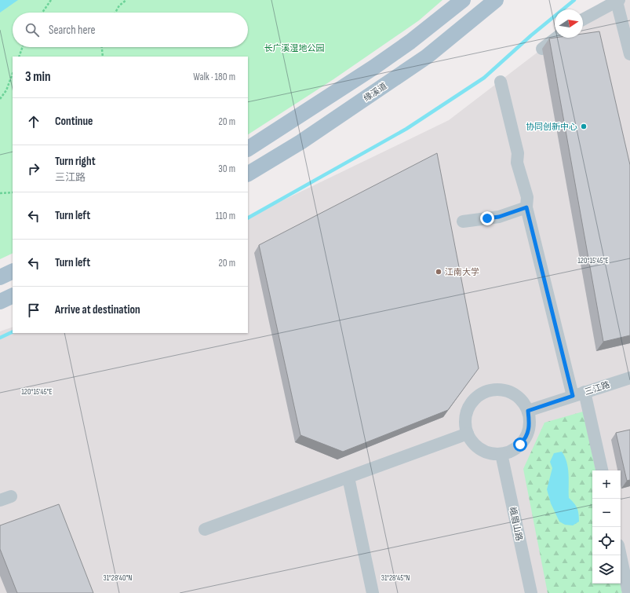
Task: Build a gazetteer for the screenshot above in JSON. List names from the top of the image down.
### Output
{
  "streets": {
    "main road": ["缘溪道"],
    "street": ["三江路", "峨眉山路"]
  },
  "crossings": [
    ["三江路", "峨眉山路"]
  ],
  "parks": ["长广溪湿地公园"],
  "places": ["协同创新中心", "江南大学"],
  "north": "right",
  "page": {
    "search": "Search here",
    "heading": ["3 min", "Walk · 180 m"],
    "list": [
      ["Continue", "20 m"],
      ["Turn right", "三江路", "30 m"],
      ["Turn left", "110 m"],
      ["Turn left", "20 m"],
      "Arrive at destination"
    ],
    "map_buttons": ["+", "−"]
  },
  "coordinates": ["120°15'45\"E", "31°28'40\"N", "31°28'45\"N"]
}
